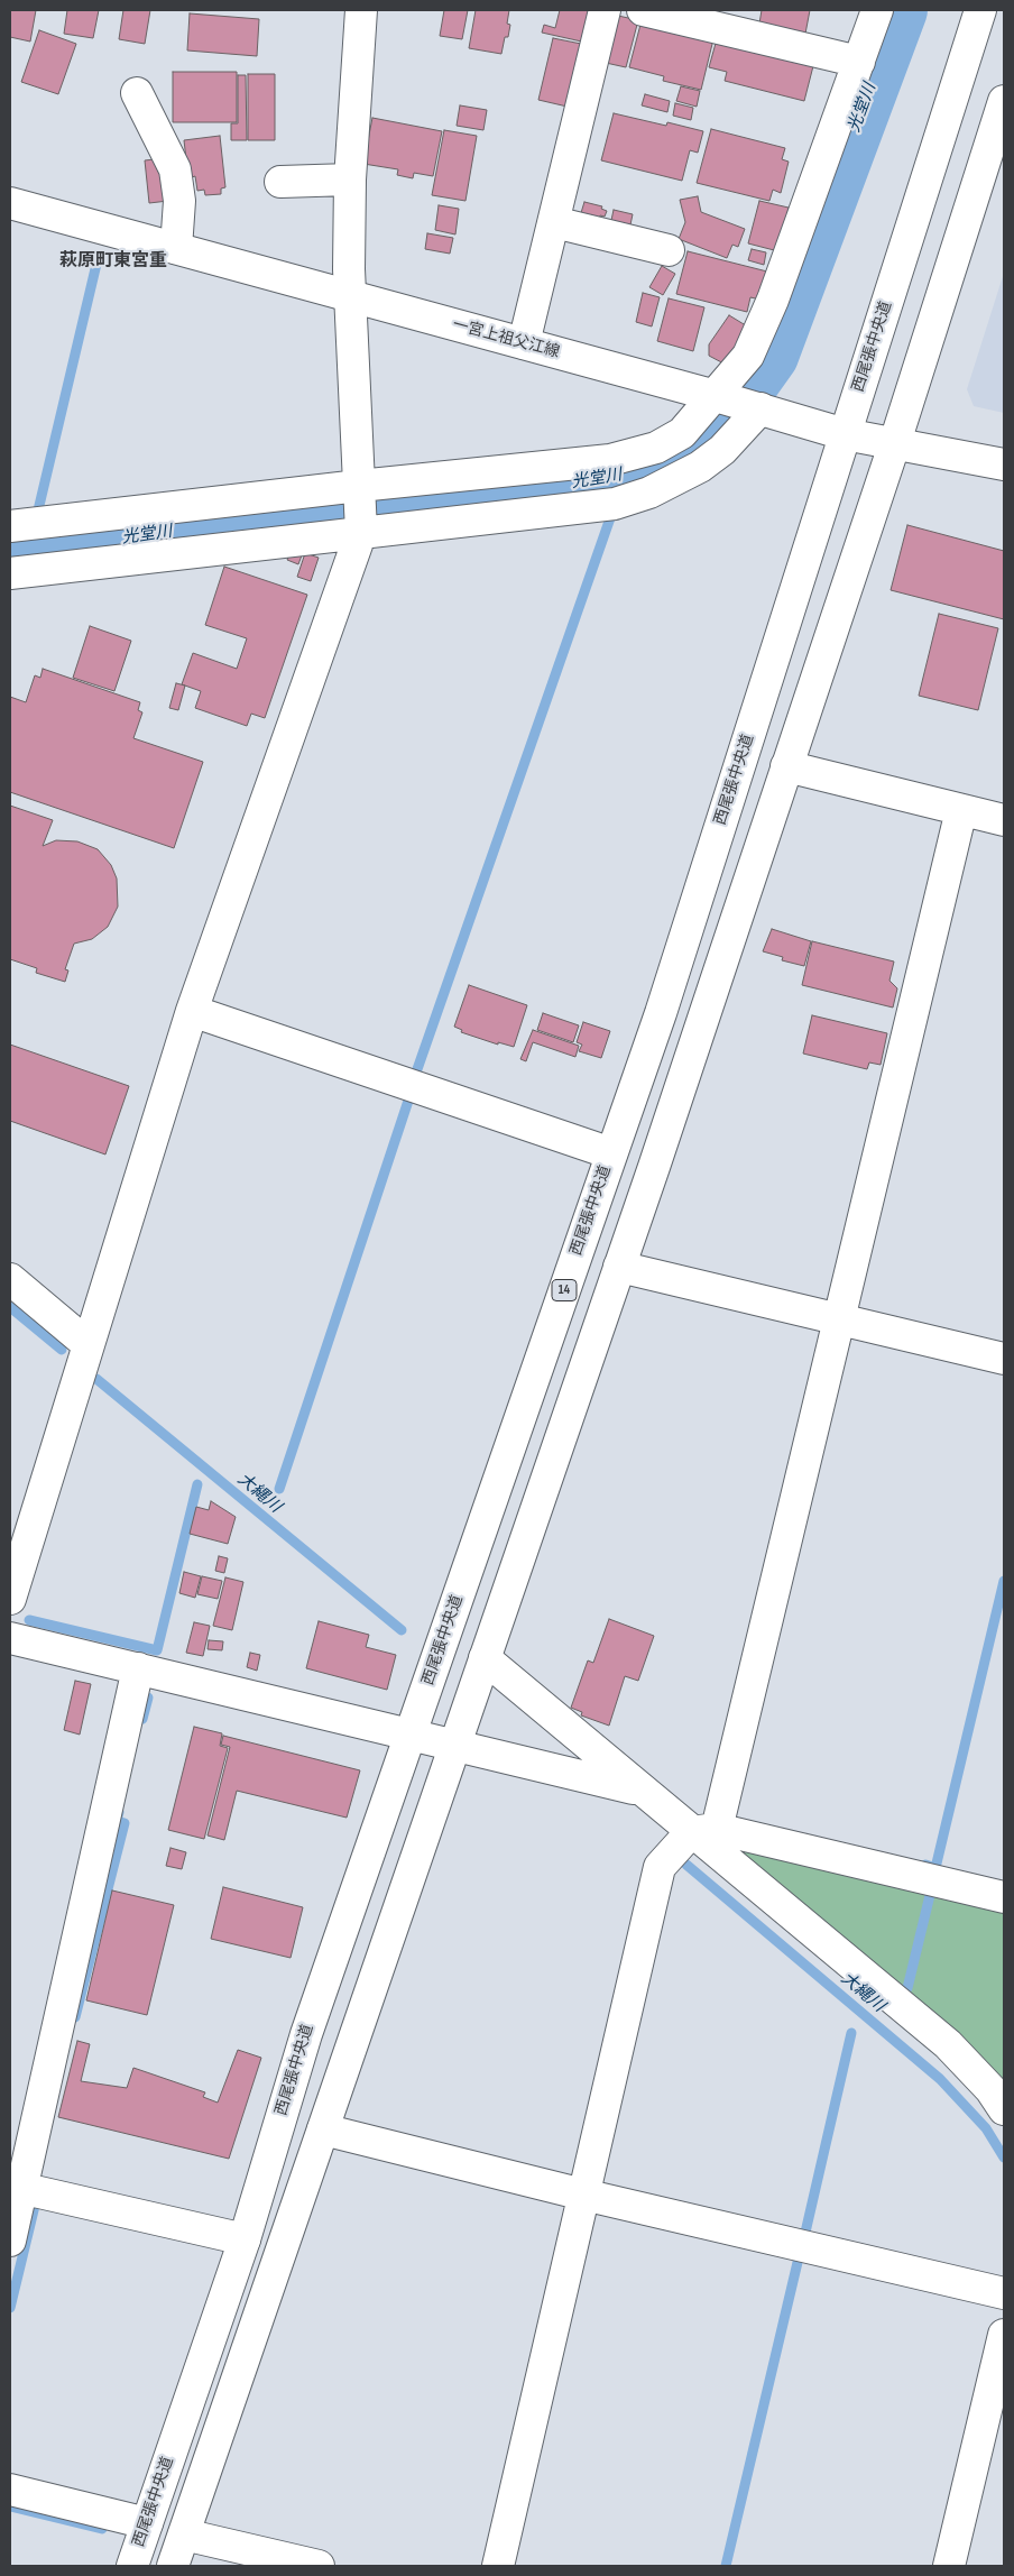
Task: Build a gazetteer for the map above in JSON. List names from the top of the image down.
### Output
{
  "streets": {
    "street": ["一宮上祖父江線", "西尾張中央道", "14"]
  },
  "crossings": [
    ["一宮上祖父江線", "西尾張中央道"]
  ],
  "districts": ["萩原町東宮重"],
  "water": ["光堂川", "大縄川"]
}
